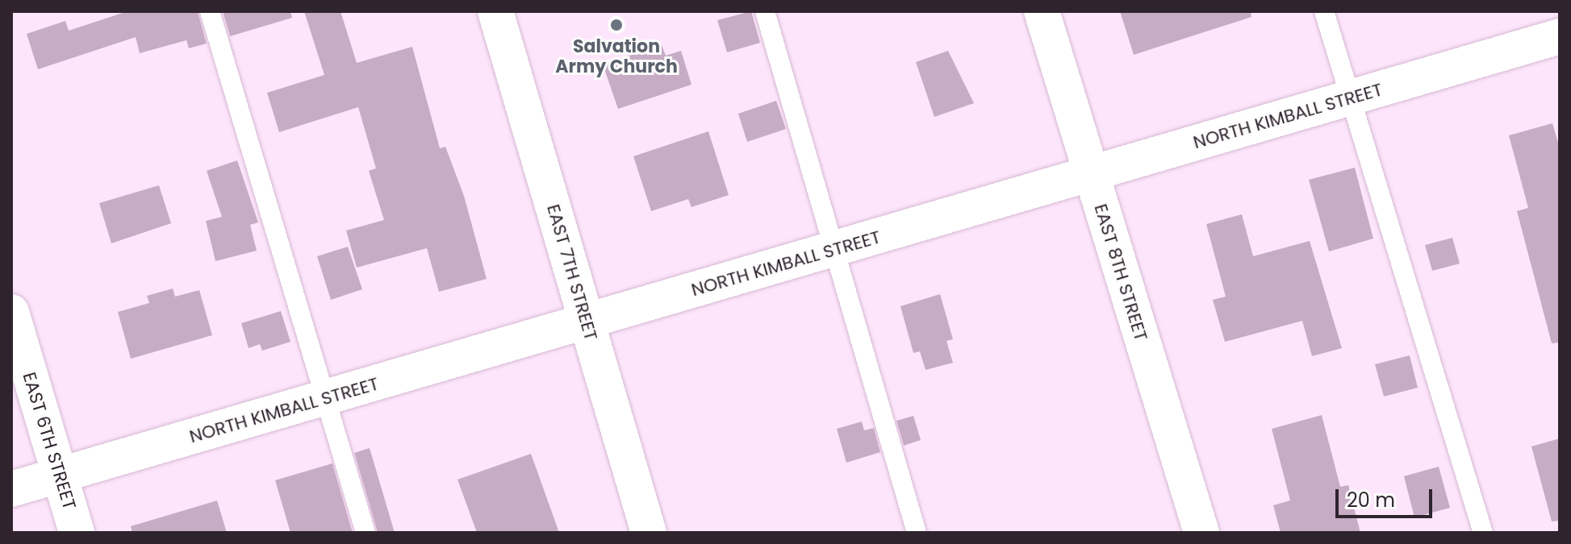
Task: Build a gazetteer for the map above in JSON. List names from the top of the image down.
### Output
{
  "streets": {
    "street": [
      "NORTH KIMBALL STREET",
      "EAST 7TH STREET",
      "EAST 8TH STREET",
      "EAST 6TH STREET"
    ]
  },
  "crossings": [
    ["NORTH KIMBALL STREET", "EAST 7TH STREET"],
    ["NORTH KIMBALL STREET", "EAST 8TH STREET"],
    ["NORTH KIMBALL STREET", "EAST 6TH STREET"]
  ],
  "places": ["Salvation Army Church"],
  "scale_bar": "20 m"
}
